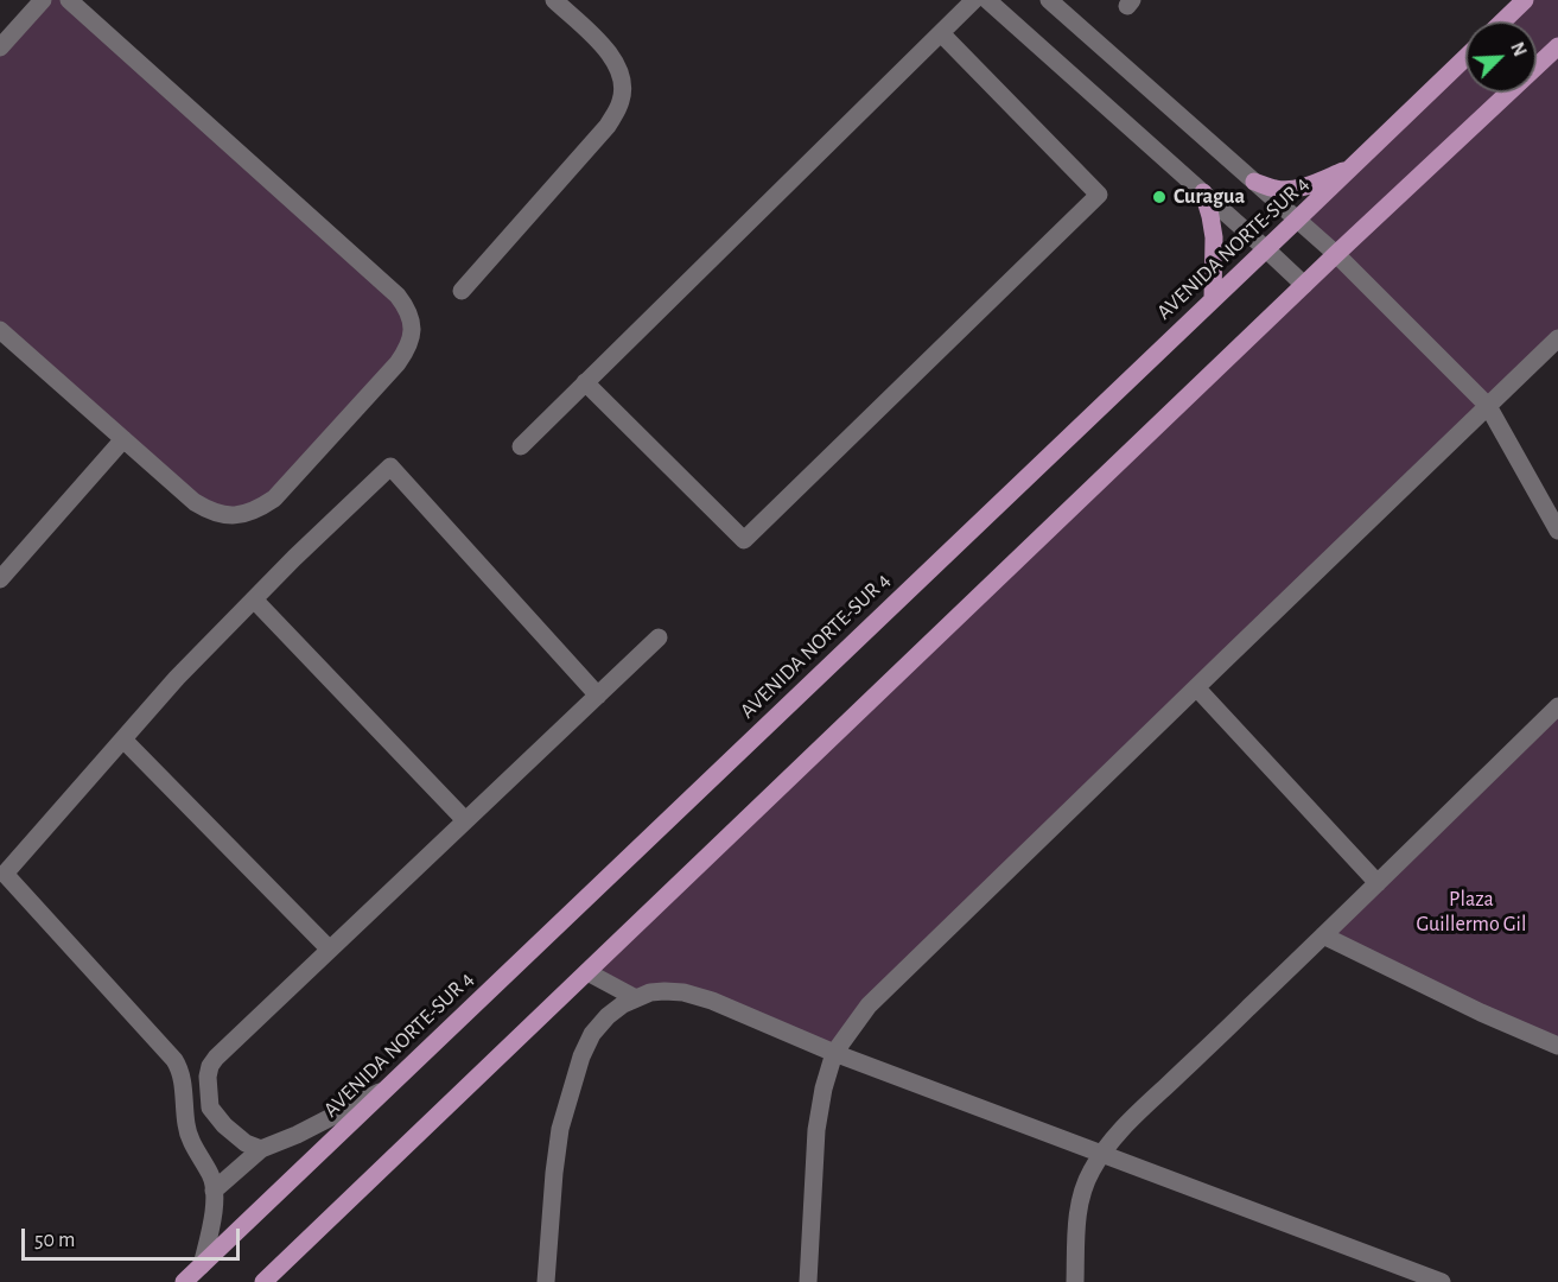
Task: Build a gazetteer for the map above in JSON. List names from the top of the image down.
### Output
{
  "streets": {
    "main road": ["AVENIDA NORTE-SUR 4"]
  },
  "parks": ["Plaza Guillermo Gil"],
  "places": ["Curagua"],
  "scale_bar": "50 m",
  "north": "top right"
}
